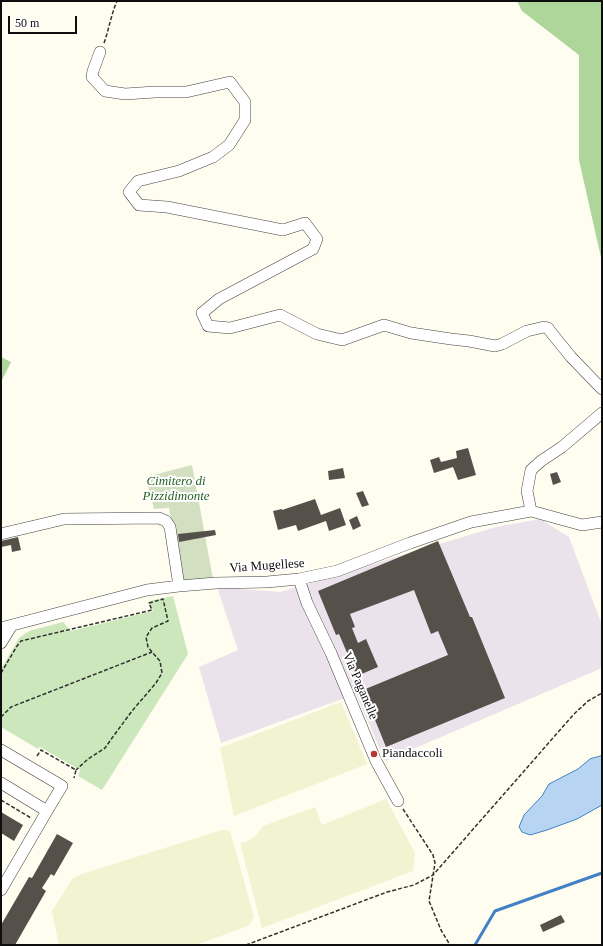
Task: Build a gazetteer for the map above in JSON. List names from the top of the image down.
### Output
{
  "streets": {
    "street": ["Via Mugellese", "Via Paganelle"]
  },
  "crossings": [
    ["Via Mugellese", "Via Paganelle"]
  ],
  "parks": ["Cimitero di Pizzidimonte"],
  "places": ["Piandaccoli"],
  "scale_bar": "50 m"
}
